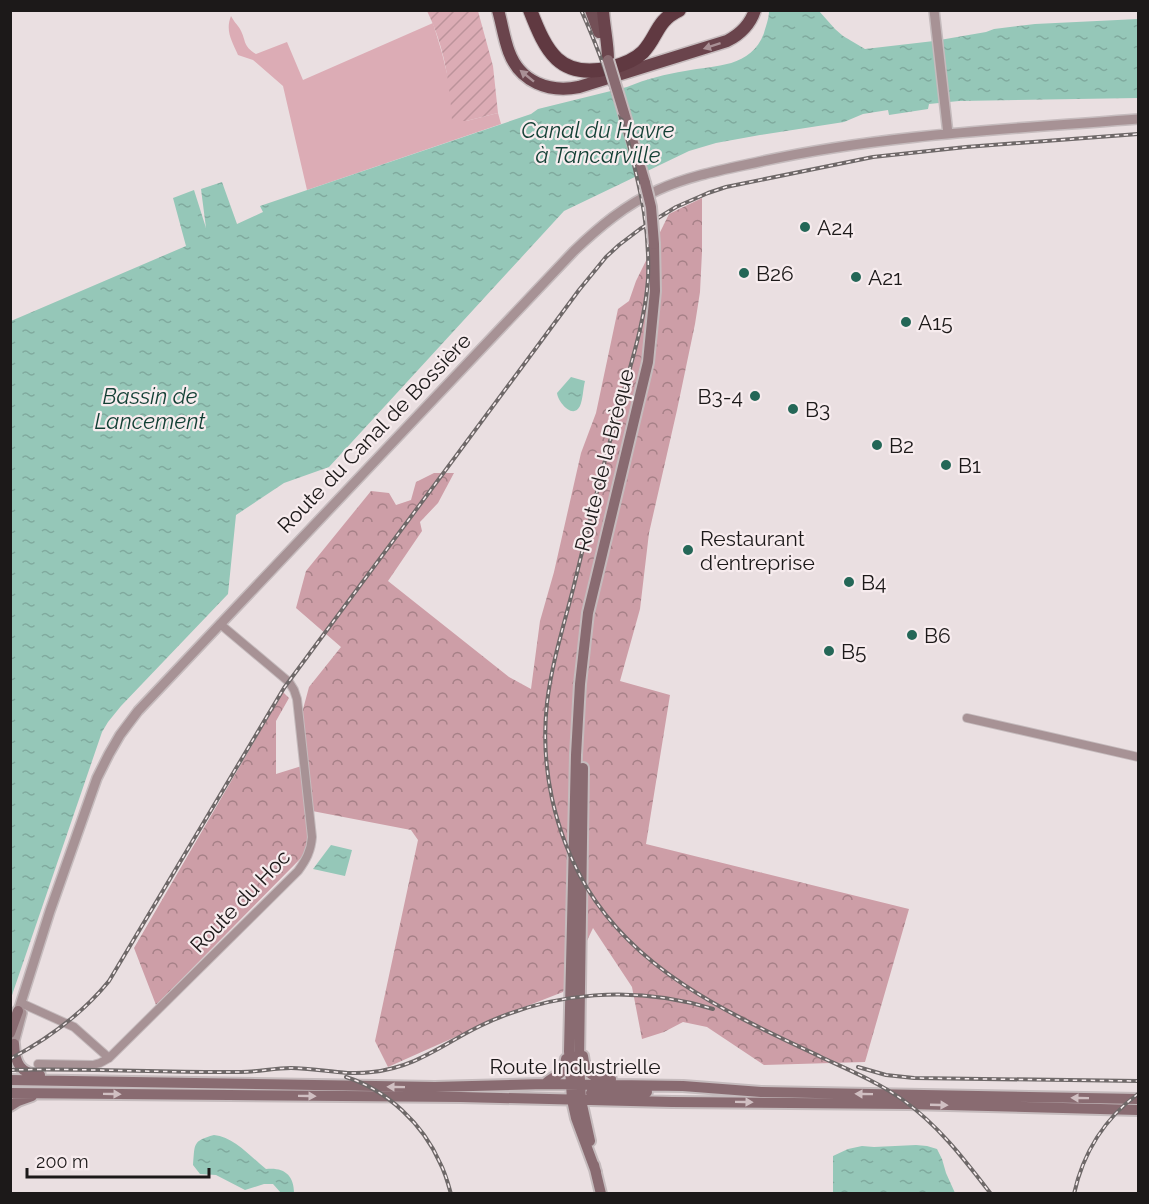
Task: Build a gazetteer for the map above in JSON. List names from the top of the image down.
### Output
{
  "streets": {
    "main road": ["Route de la Brèque", "Route Industrielle"],
    "street": ["Route du Canal de Bossière", "Route du Hoc"]
  },
  "crossings": [
    ["Route du Canal de Bossière", "Route du Hoc"],
    ["Route de la Brèque", "Route Industrielle"]
  ],
  "water": ["Canal du Havre à Tancarville", "Bassin de Lancement"],
  "places": [
    "A24",
    "B26",
    "A21",
    "A15",
    "B3-4",
    "B3",
    "B2",
    "B1",
    "Restaurant d'entreprise",
    "B4",
    "B6",
    "B5"
  ],
  "scale_bar": "200 m"
}
